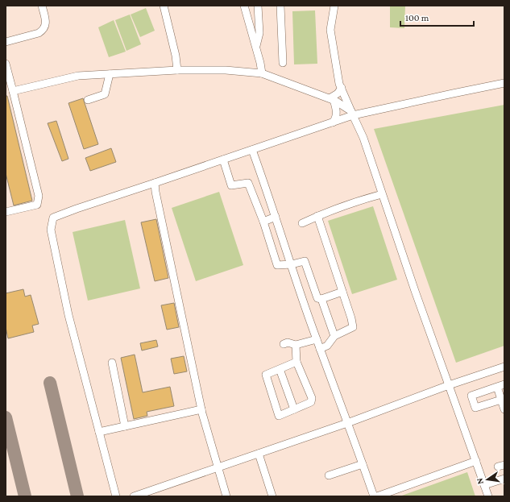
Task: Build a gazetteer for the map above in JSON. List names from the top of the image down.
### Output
{
  "scale_bar": "100 m",
  "north": "left"
}
